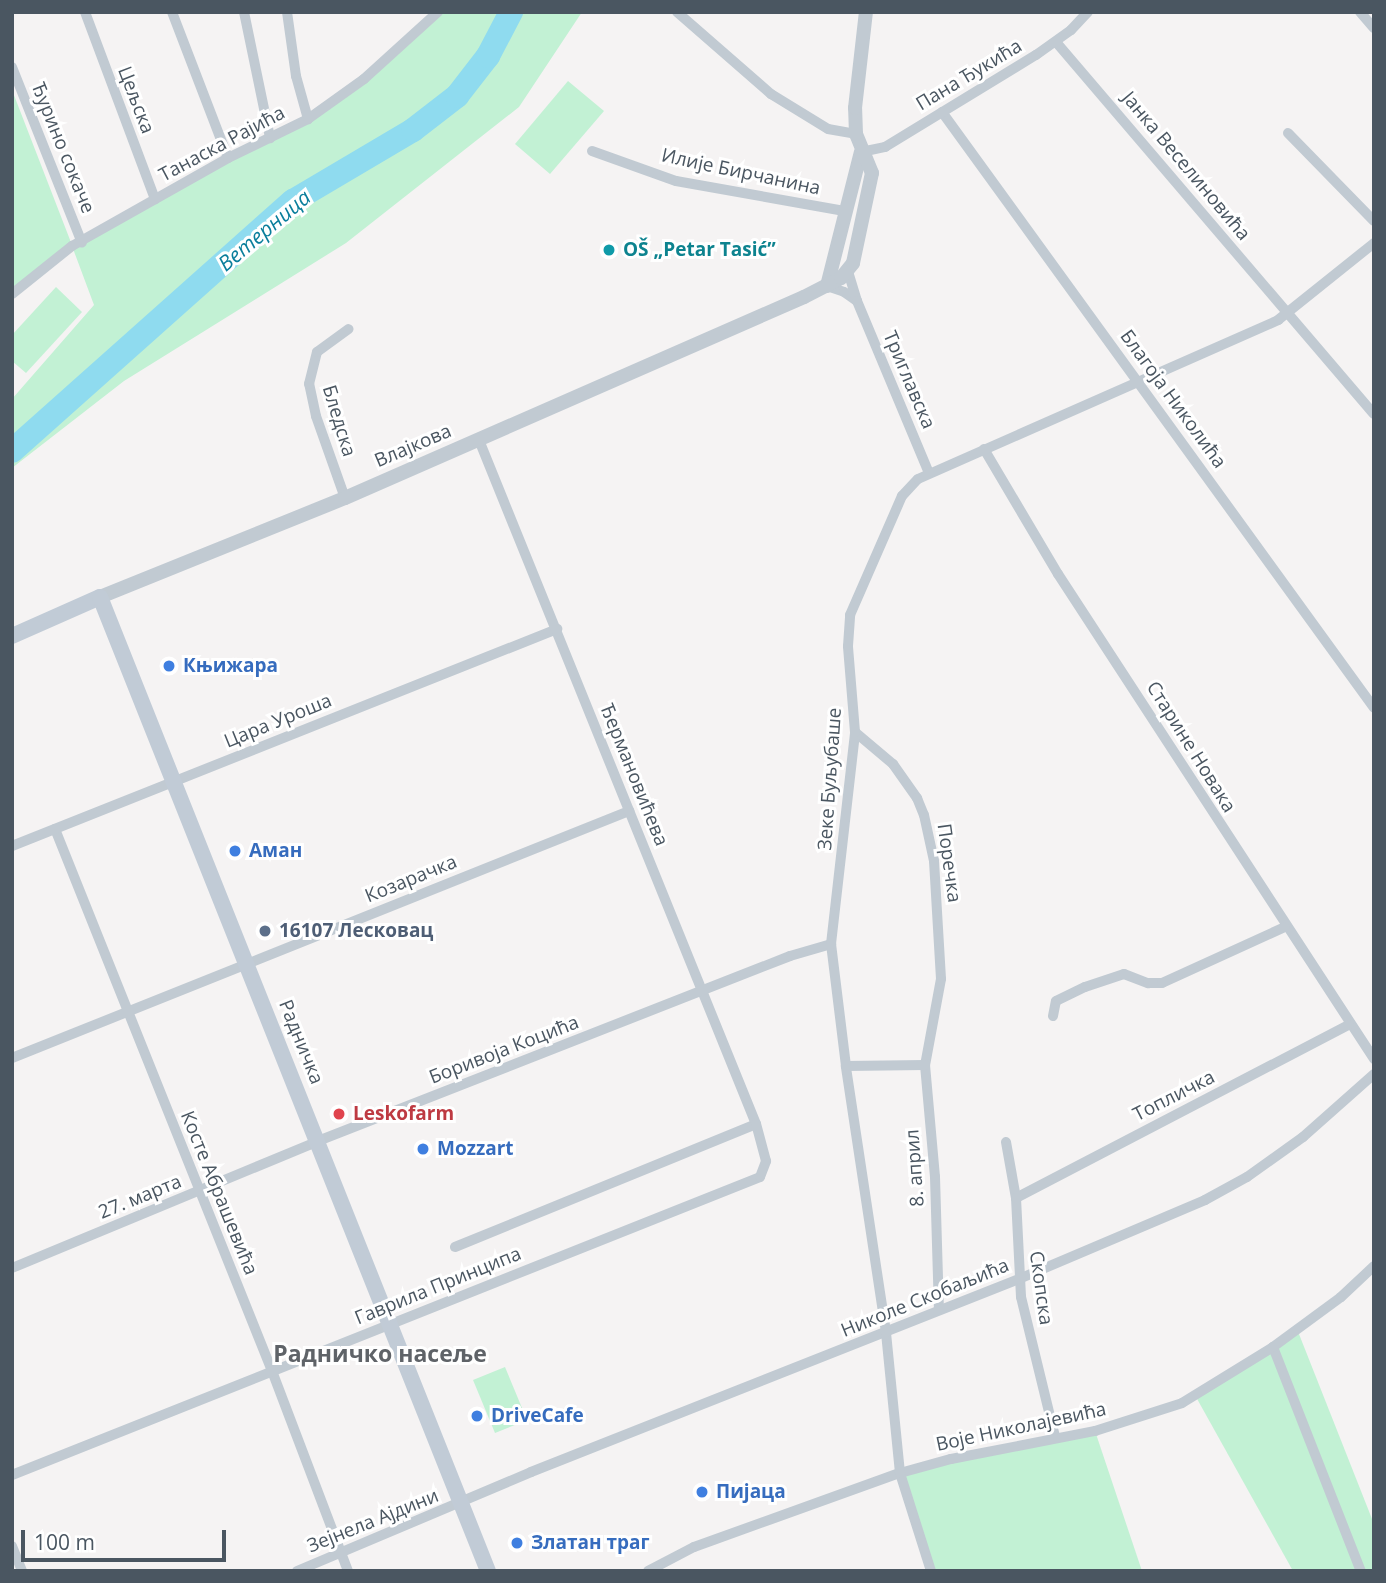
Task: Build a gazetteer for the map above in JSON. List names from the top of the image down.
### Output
{
  "streets": {
    "main road": ["Влајкова", "Радничка"],
    "street": [
      "Пана Ђукића",
      "Цељска",
      "Танаска Рајића",
      "Ђурино сокаче",
      "Јанка Веселиновића",
      "Илије Бирчанина",
      "Триглавска",
      "Благоја Николића",
      "Бледска",
      "Цара Уроша",
      "Старине Новака",
      "Ђермановићева",
      "Зеке Буљубаше",
      "Поречка",
      "Козарачка",
      "Боривоја Коцића",
      "Топличка",
      "8. април",
      "Косте Абрашевића",
      "27. марта",
      "Гаврила Принципа",
      "Скопска",
      "Николе Скобаљића",
      "Воје Николајевића",
      "Зејнела Ајдини"
    ]
  },
  "crossings": [
    ["Пана Ђукића", "Јанка Веселиновића"],
    ["Пана Ђукића", "Благоја Николића"],
    ["Цељска", "Танаска Рајића"],
    ["Танаска Рајића", "Ђурино сокаче"],
    ["Јанка Веселиновића", "Зеке Буљубаше"],
    ["Триглавска", "Влајкова"],
    ["Триглавска", "Зеке Буљубаше"],
    ["Благоја Николића", "Зеке Буљубаше"],
    ["Бледска", "Влајкова"],
    ["Влајкова", "Ђермановићева"],
    ["Влајкова", "Радничка"],
    ["Цара Уроша", "Ђермановићева"],
    ["Цара Уроша", "Радничка"],
    ["Цара Уроша", "Косте Абрашевића"],
    ["Старине Новака", "Зеке Буљубаше"],
    ["Старине Новака", "Топличка"],
    ["Ђермановићева", "Козарачка"],
    ["Ђермановићева", "Боривоја Коцића"],
    ["Ђермановићева", "Гаврила Принципа"],
    ["Зеке Буљубаше", "Поречка"],
    ["Зеке Буљубаше", "Николе Скобаљића"],
    ["Зеке Буљубаше", "Воје Николајевића"],
    ["Поречка", "8. април"],
    ["Козарачка", "Радничка"],
    ["Козарачка", "Косте Абрашевића"],
    ["Радничка", "Боривоја Коцића"],
    ["Радничка", "27. марта"],
    ["Радничка", "Гаврила Принципа"],
    ["Радничка", "Николе Скобаљића"],
    ["Радничка", "Зејнела Ајдини"],
    ["Боривоја Коцића", "27. марта"],
    ["Топличка", "Скопска"],
    ["8. април", "Николе Скобаљића"],
    ["Косте Абрашевића", "27. марта"],
    ["Косте Абрашевића", "Гаврила Принципа"],
    ["Косте Абрашевића", "Зејнела Ајдини"],
    ["Скопска", "Николе Скобаљића"],
    ["Скопска", "Воје Николајевића"],
    ["Николе Скобаљића", "Зејнела Ајдини"]
  ],
  "districts": ["Радничко насеље"],
  "water": ["Ветерница"],
  "places": [
    "OŠ „Petar Tasić”",
    "Књижара",
    "Аман",
    "16107 Лесковац",
    "Leskofarm",
    "Mozzart",
    "DriveCafe",
    "Пијаца",
    "Златан траг"
  ],
  "scale_bar": "100 m"
}
